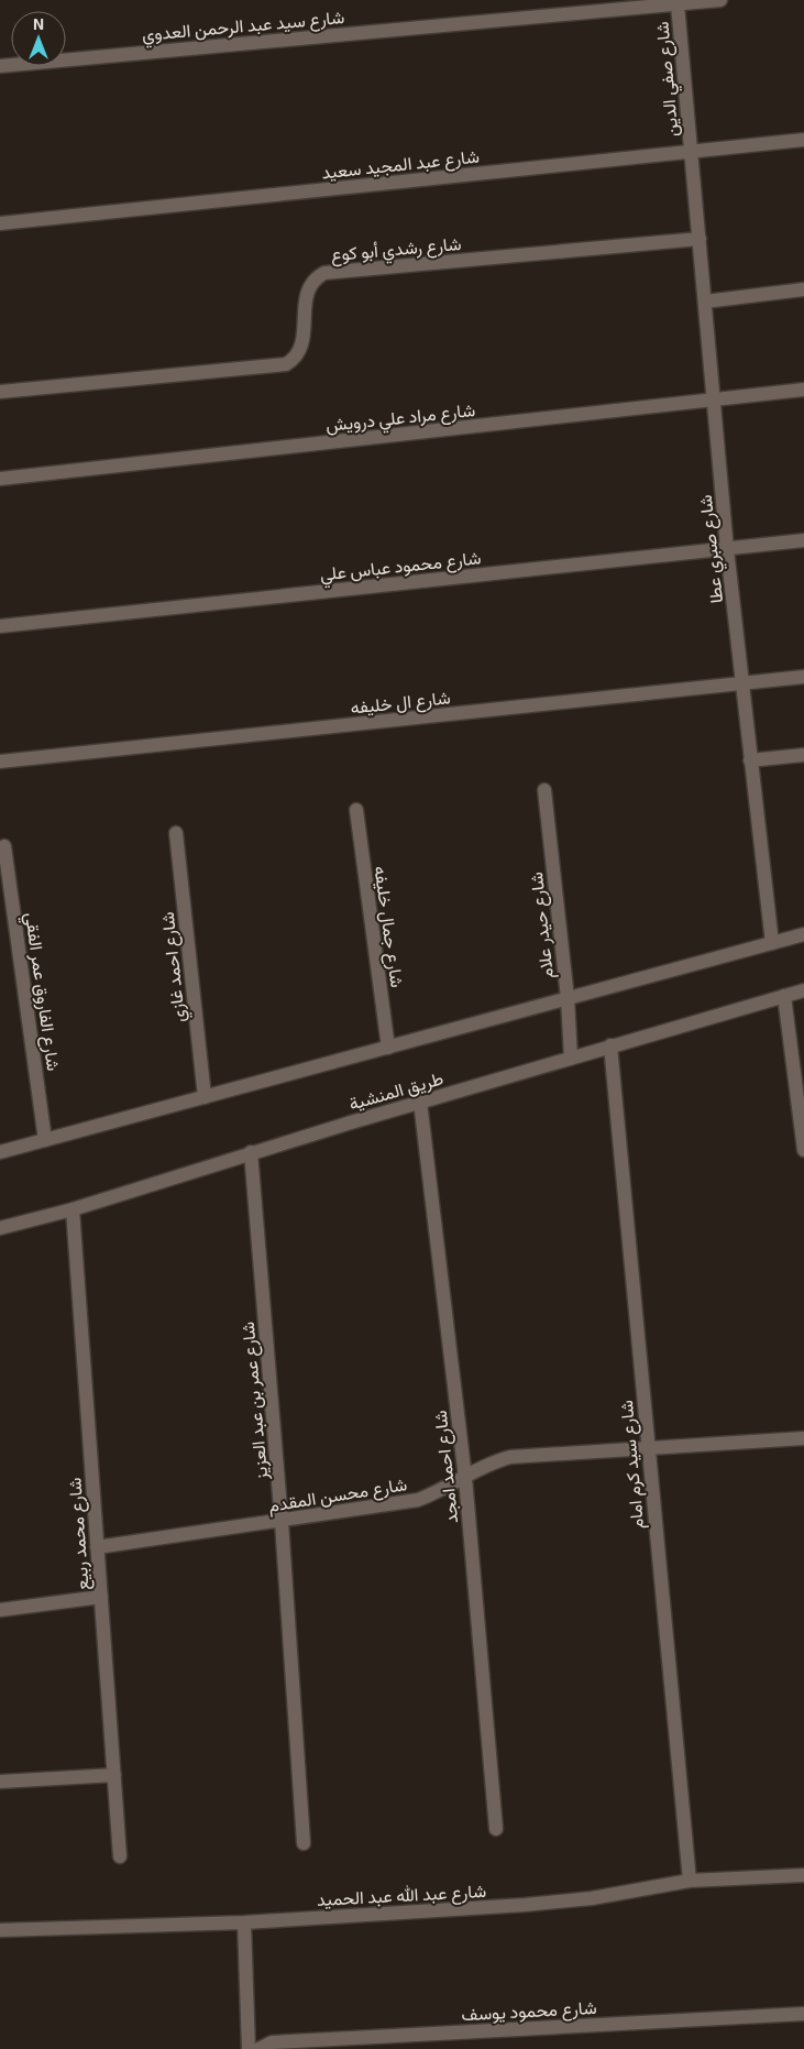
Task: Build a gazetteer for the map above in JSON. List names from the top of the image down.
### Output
{
  "streets": {
    "street": [
      "شارع سيد عبد الرحمن العدوي",
      "شارع صفي الدين",
      "شارع عبد المجيد سعيد",
      "شارع رشدي أبو كوع",
      "شارع مراد علي درويش",
      "شارع صبري عطا",
      "شارع محمود عباس علي",
      "شارع ال خليفه",
      "شارع حيدر علام",
      "شارع جمال خليفه",
      "شارع احمد غازي",
      "شارع الفاروق عمر الفقي",
      "طريق المنشية",
      "شارع عمر بن عبد العزيز",
      "شارع سيد كرم امام",
      "شارع احمد امجد",
      "شارع محسن المقدم",
      "شارع محمد ربيع",
      "شارع عبد الله عبد الحميد",
      "شارع محمود يوسف"
    ]
  },
  "crossings": [
    ["شارع سيد عبد الرحمن العدوي", "شارع صفي الدين"],
    ["شارع صفي الدين", "شارع عبد المجيد سعيد"],
    ["شارع صفي الدين", "شارع صبري عطا"],
    ["شارع عبد المجيد سعيد", "شارع صبري عطا"],
    ["شارع رشدي أبو كوع", "شارع صبري عطا"],
    ["شارع مراد علي درويش", "شارع صبري عطا"],
    ["شارع صبري عطا", "شارع محمود عباس علي"],
    ["شارع صبري عطا", "شارع ال خليفه"],
    ["شارع حيدر علام", "طريق المنشية"],
    ["طريق المنشية", "شارع عمر بن عبد العزيز"],
    ["طريق المنشية", "شارع سيد كرم امام"],
    ["طريق المنشية", "شارع احمد امجد"],
    ["طريق المنشية", "شارع محمد ربيع"],
    ["شارع عمر بن عبد العزيز", "شارع محسن المقدم"],
    ["شارع سيد كرم امام", "شارع محسن المقدم"],
    ["شارع سيد كرم امام", "شارع عبد الله عبد الحميد"],
    ["شارع احمد امجد", "شارع محسن المقدم"],
    ["شارع محسن المقدم", "شارع محمد ربيع"]
  ],
  "north": "top"
}
